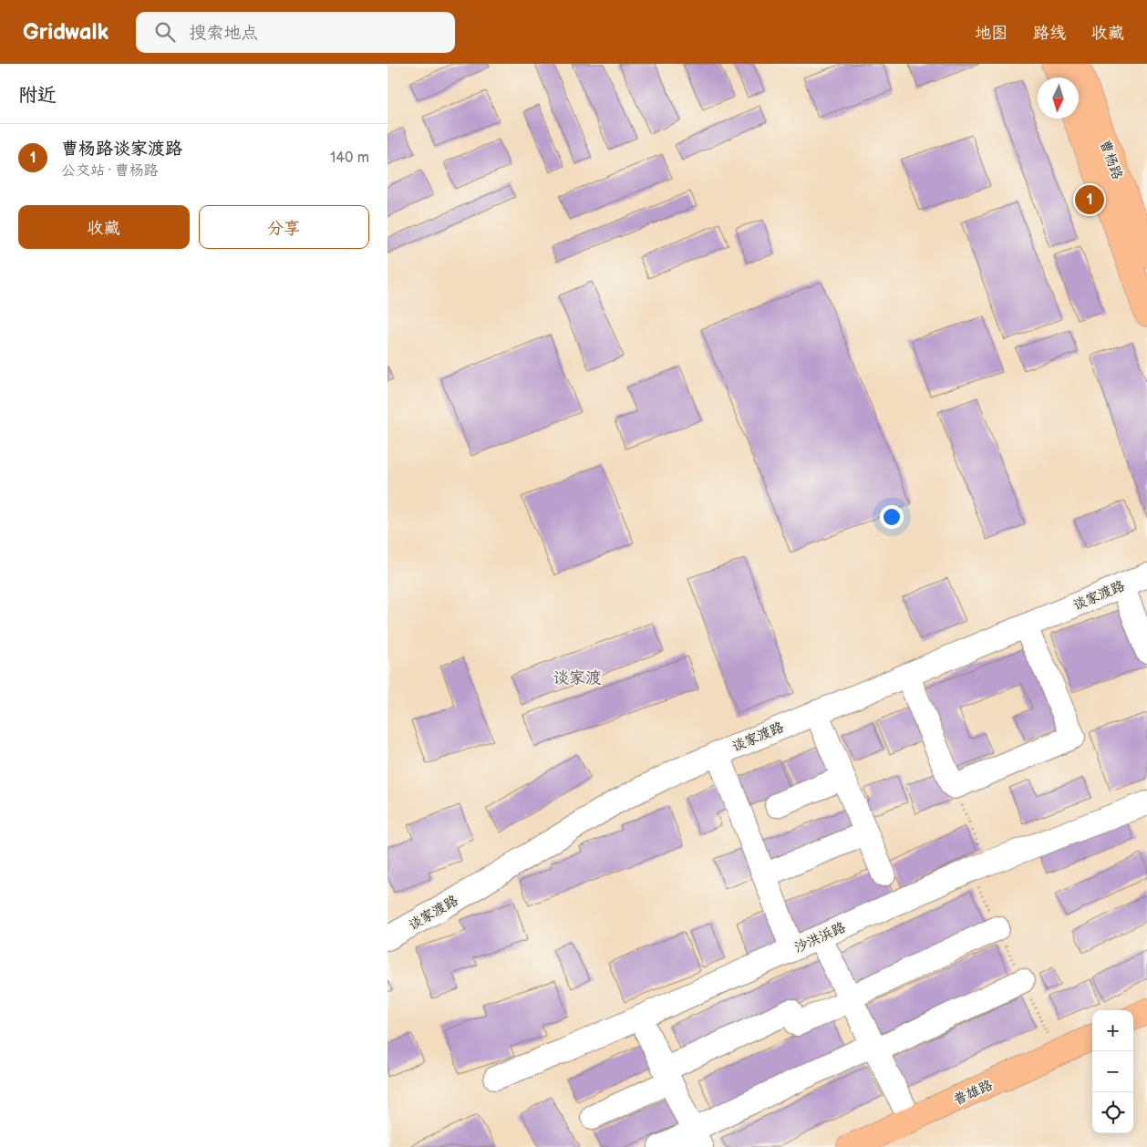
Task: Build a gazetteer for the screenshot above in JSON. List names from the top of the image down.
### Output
{
  "streets": {
    "main road": ["曹杨路", "普雄路"],
    "street": ["谈家渡路", "沙洪浜路"]
  },
  "districts": ["谈家渡"],
  "north": "bottom",
  "page": {
    "header": "Gridwalk",
    "search": "搜索地点",
    "nav": ["地图", "路线", "收藏"],
    "heading": "附近",
    "list": [
      {
        "mark": "1",
        "name": "曹杨路谈家渡路",
        "note": "公交站 · 曹杨路",
        "value": "140 m"
      }
    ],
    "pins": "1",
    "buttons": ["收藏", "分享"],
    "map_buttons": ["+", "−"]
  }
}
